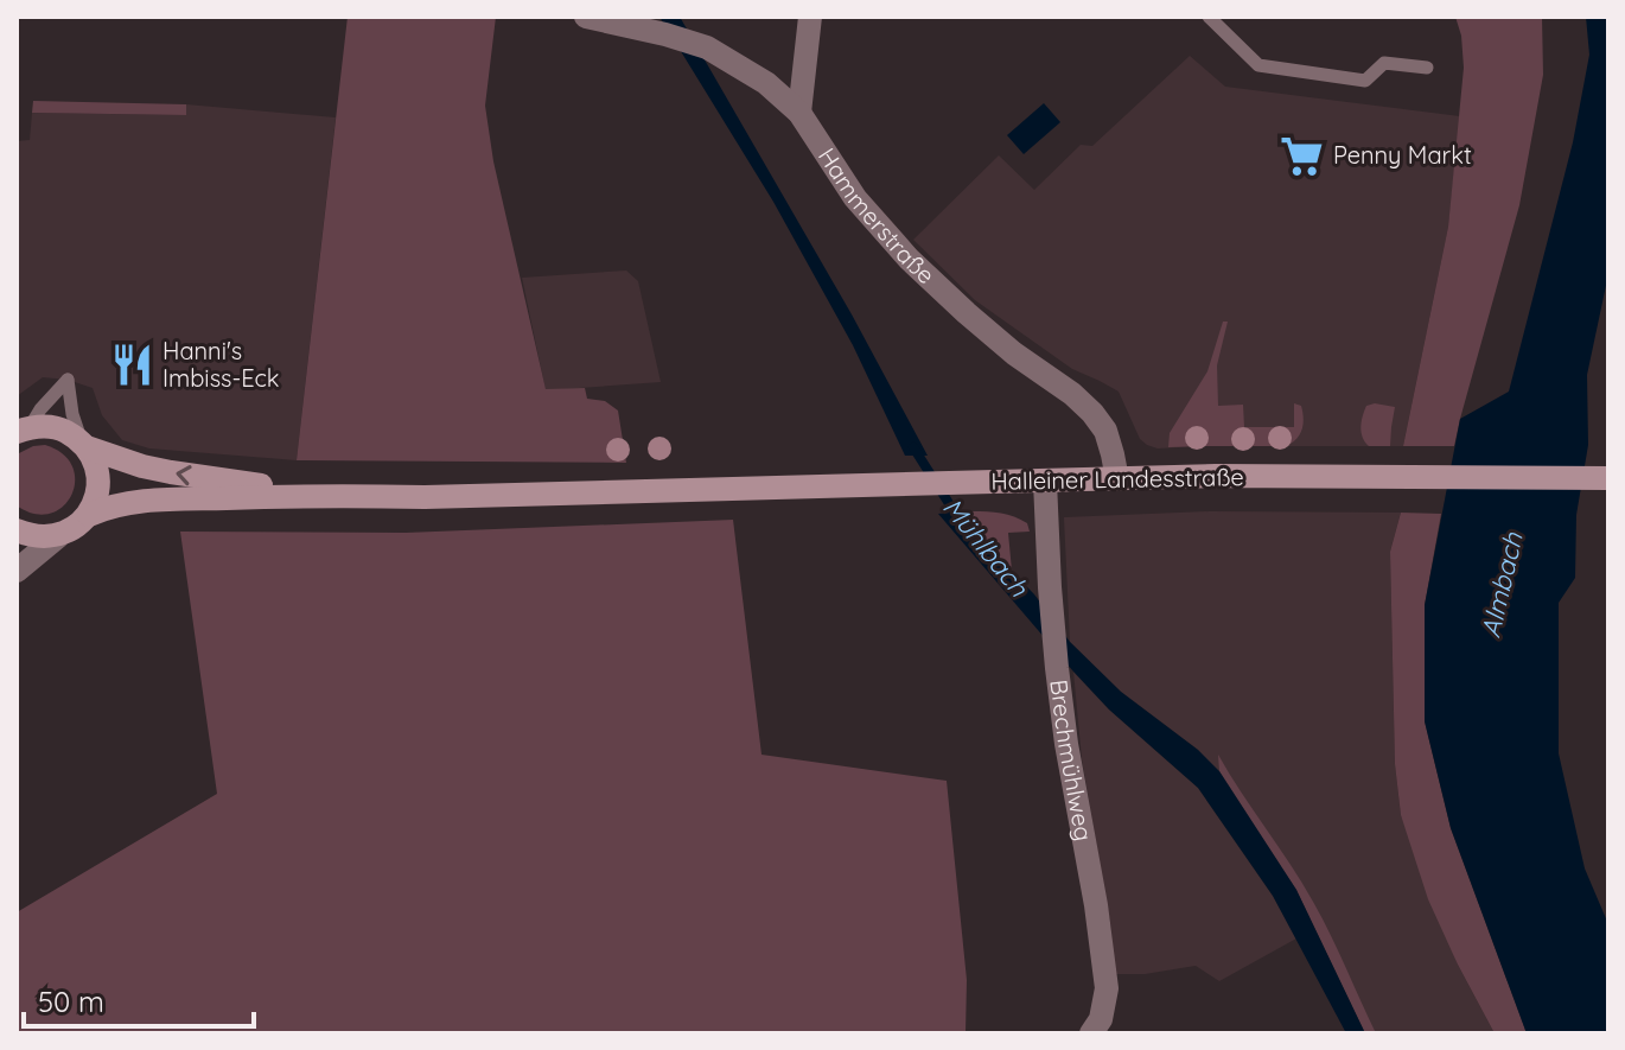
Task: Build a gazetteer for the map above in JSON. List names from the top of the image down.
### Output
{
  "streets": {
    "main road": ["Halleiner Landesstraße"],
    "street": ["Hammerstraße", "Brechmühlweg"]
  },
  "crossings": [
    ["Hammerstraße", "Halleiner Landesstraße"],
    ["Halleiner Landesstraße", "Brechmühlweg"]
  ],
  "water": ["Mühlbach", "Almbach"],
  "places": {
    "supermarket": ["Penny Markt"],
    "restaurant": ["Hanni's Imbiss-Eck"]
  },
  "scale_bar": "50 m"
}
